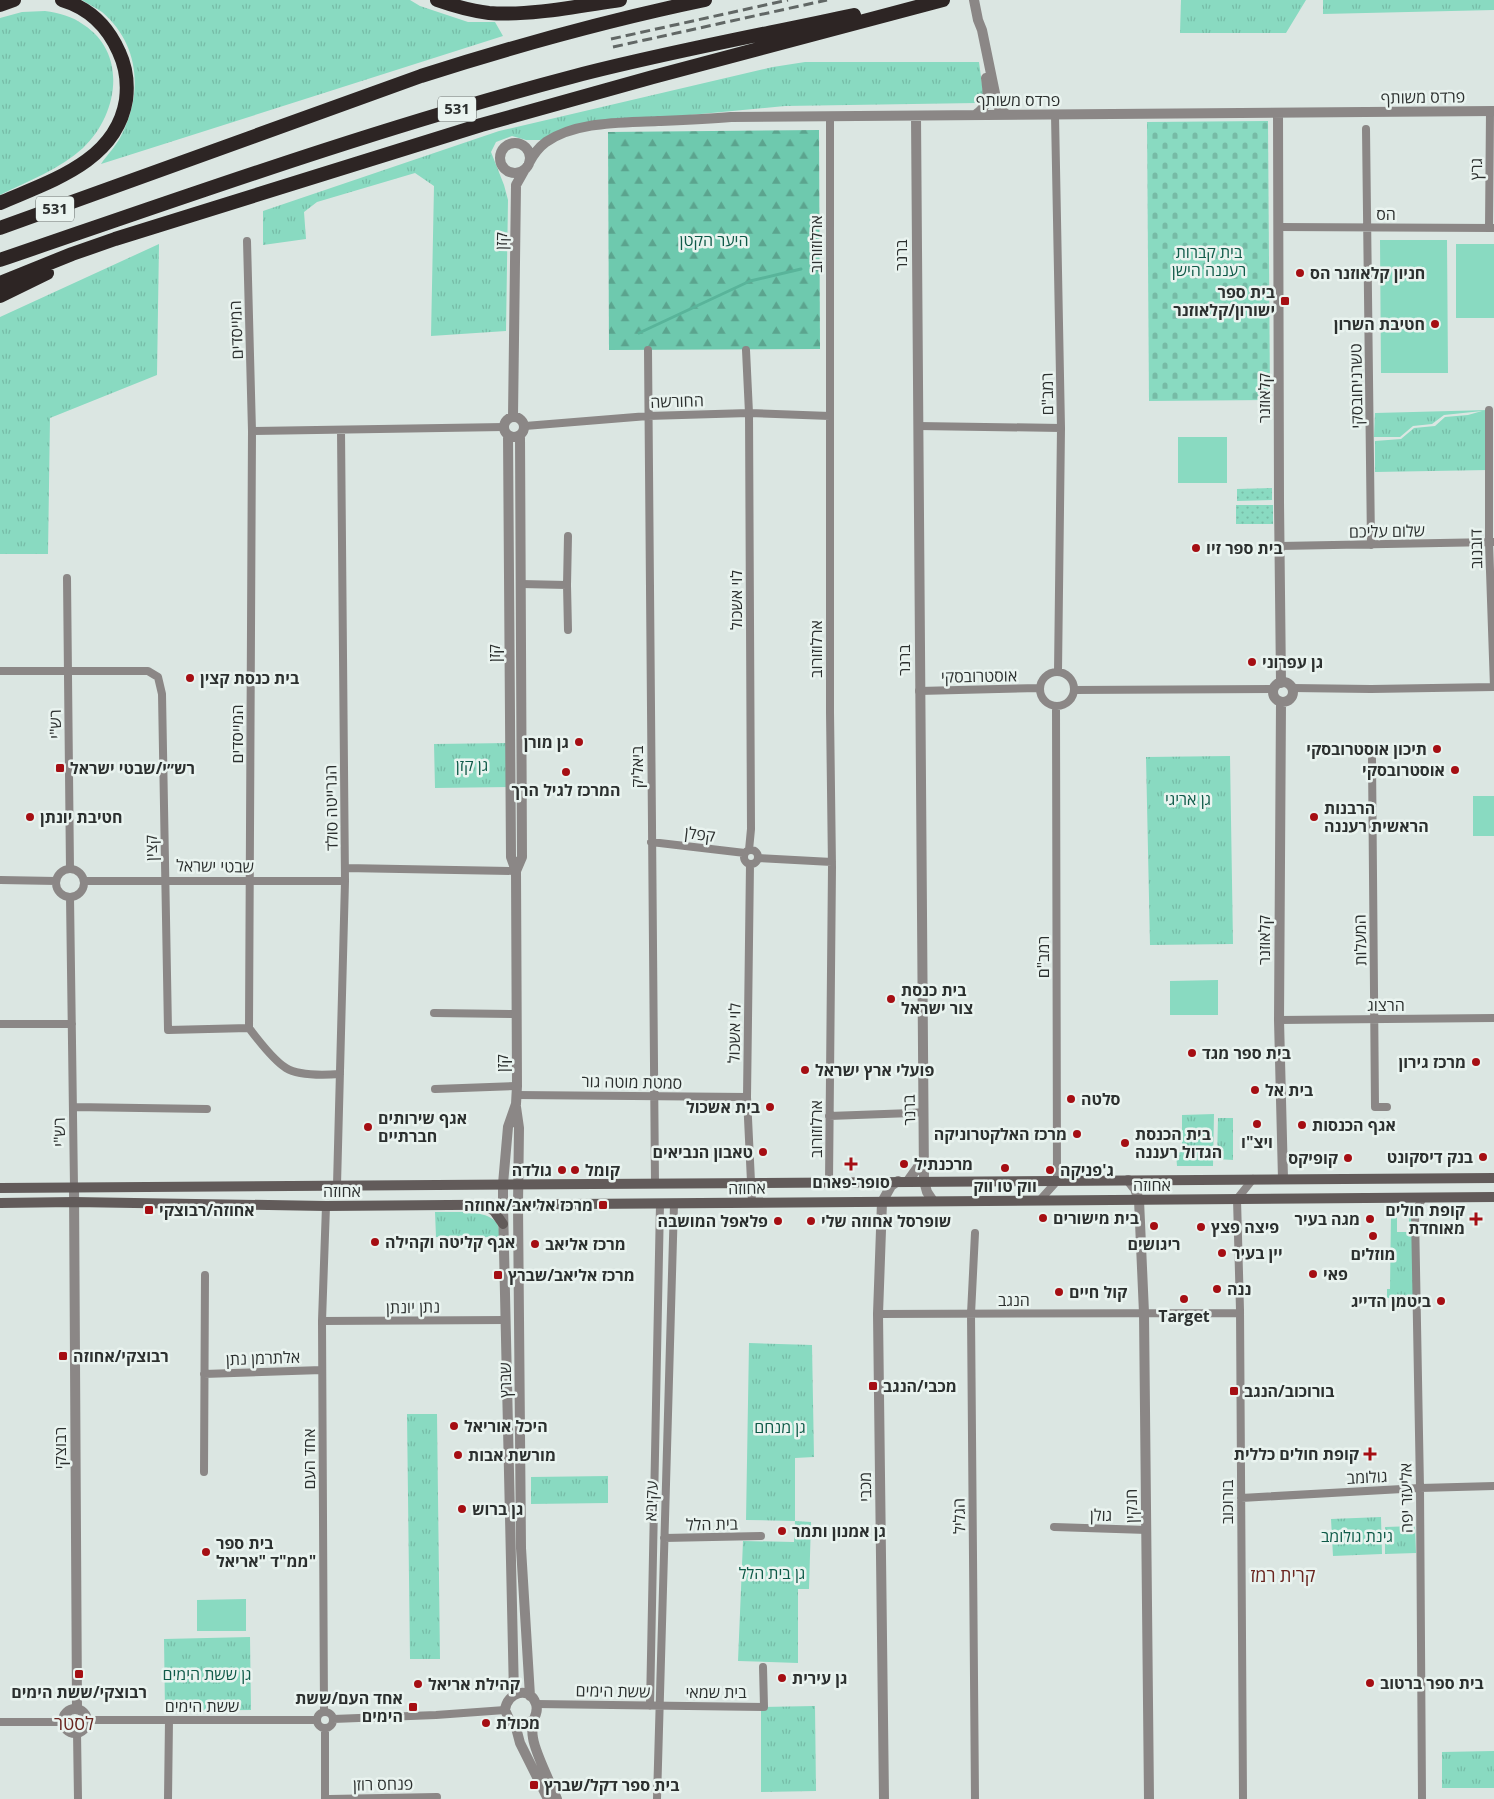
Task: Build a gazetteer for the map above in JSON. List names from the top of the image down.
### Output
{
  "streets": {
    "highway": ["531"],
    "main road": ["אחוזה"],
    "street": [
      "פרדס משותף",
      "גרץ",
      "הס",
      "קזן",
      "ארלוזורוב",
      "ברנר",
      "המייסדים",
      "טשרניחובסקי",
      "רמב\"ם",
      "קלאוזנר",
      "החורשה",
      "שלום עליכם",
      "דובנוב",
      "לוי אשכול",
      "אוסטרובסקי",
      "רש\"י",
      "ביאליק",
      "הנרייטה סולד",
      "קפלן",
      "קצין",
      "שבטי ישראל",
      "המעלות",
      "הרצוג",
      "סמטת מוטה גור",
      "הנגב",
      "נתן יונתן",
      "אלתרמן נתן",
      "שברץ",
      "רבוצקי",
      "אחד העם",
      "גולומב",
      "מכבי",
      "אליעזר יפה",
      "עקיבא",
      "בורוכוב",
      "חנקין",
      "גולן",
      "הגליל",
      "בית הלל",
      "ששת הימים",
      "בית שמאי",
      "פנחס רוזן"
    ]
  },
  "crossings": [
    ["פרדס משותף", "גרץ"],
    ["פרדס משותף", "קזן"],
    ["פרדס משותף", "ארלוזורוב"],
    ["פרדס משותף", "ברנר"],
    ["פרדס משותף", "רמב\"ם"],
    ["פרדס משותף", "קלאוזנר"],
    ["גרץ", "הס"],
    ["הס", "טשרניחובסקי"],
    ["הס", "קלאוזנר"],
    ["קזן", "החורשה"],
    ["קזן", "סמטת מוטה גור"],
    ["קזן", "אחוזה"],
    ["קזן", "שברץ"],
    ["ארלוזורוב", "החורשה"],
    ["ארלוזורוב", "אחוזה"],
    ["ברנר", "אוסטרובסקי"],
    ["ברנר", "אחוזה"],
    ["המייסדים", "קצין"],
    ["המייסדים", "שבטי ישראל"],
    ["טשרניחובסקי", "שלום עליכם"],
    ["רמב\"ם", "אוסטרובסקי"],
    ["רמב\"ם", "אחוזה"],
    ["קלאוזנר", "שלום עליכם"],
    ["קלאוזנר", "הרצוג"],
    ["קלאוזנר", "אחוזה"],
    ["החורשה", "לוי אשכול"],
    ["החורשה", "ביאליק"],
    ["שלום עליכם", "דובנוב"],
    ["לוי אשכול", "קפלן"],
    ["לוי אשכול", "סמטת מוטה גור"],
    ["לוי אשכול", "אחוזה"],
    ["רש\"י", "קצין"],
    ["רש\"י", "שבטי ישראל"],
    ["רש\"י", "אחוזה"],
    ["רש\"י", "רבוצקי"],
    ["ביאליק", "קפלן"],
    ["ביאליק", "סמטת מוטה גור"],
    ["ביאליק", "אחוזה"],
    ["הנרייטה סולד", "שבטי ישראל"],
    ["הנרייטה סולד", "אחוזה"],
    ["קצין", "שבטי ישראל"],
    ["המעלות", "הרצוג"],
    ["אחוזה", "שברץ"],
    ["אחוזה", "רבוצקי"],
    ["אחוזה", "אחד העם"],
    ["אחוזה", "מכבי"],
    ["אחוזה", "אליעזר יפה"],
    ["אחוזה", "עקיבא"],
    ["אחוזה", "בורוכוב"],
    ["אחוזה", "חנקין"],
    ["הנגב", "מכבי"],
    ["הנגב", "בורוכוב"],
    ["הנגב", "חנקין"],
    ["הנגב", "הגליל"],
    ["נתן יונתן", "שברץ"],
    ["נתן יונתן", "אחד העם"],
    ["אלתרמן נתן", "אחד העם"],
    ["שברץ", "ששת הימים"],
    ["רבוצקי", "ששת הימים"],
    ["אחד העם", "ששת הימים"],
    ["גולומב", "אליעזר יפה"],
    ["גולומב", "בורוכוב"],
    ["עקיבא", "בית הלל"],
    ["עקיבא", "ששת הימים"],
    ["עקיבא", "בית שמאי"],
    ["חנקין", "גולן"],
    ["ששת הימים", "בית שמאי"]
  ],
  "districts": ["קרית רמז", "לסטר"],
  "parks": [
    "היער הקטן",
    "בית קברות רעננה הישן",
    "גן קזן",
    "גן אריגי",
    "גן מנחם",
    "גינת גולומב",
    "גן בית הלל",
    "גן ששת הימים"
  ],
  "places": {
    "other": [
      "חניון קלאוזנר הס",
      "חטיבת השרון",
      "בית ספר זיו",
      "גן עפרוני",
      "בית כנסת קצין",
      "גן מורן",
      "תיכון אוסטרובסקי",
      "אוסטרובסקי",
      "המרכז לגיל הרך",
      "חטיבת יונתן",
      "הרבנות הראשית רעננה",
      "בית כנסת צור ישראל",
      "בית ספר מגד",
      "מרכז גירון",
      "פועלי ארץ ישראל",
      "בית אל",
      "סלטה",
      "בית אשכול",
      "ויצ\"ו",
      "אגף הכנסות",
      "אגף שירותים חברתיים",
      "מרכז האלקטרוניקה",
      "בית הכנסת הגדול רעננה",
      "טאבון הנביאים",
      "בנק דיסקונט",
      "קופיקס",
      "מרכנתיל",
      "ווק טו ווק",
      "גולדה",
      "קומל",
      "ג'פניקה",
      "בית מישורים",
      "מגה בעיר",
      "פלאפל המושבה",
      "שופרסל אחוזה שלי",
      "ריגושים",
      "פיצה פצץ",
      "מוזלים",
      "אגף קליטה וקהילה",
      "מרכז אליאב",
      "יין בעיר",
      "פאי",
      "ננה",
      "קול חיים",
      "Target",
      "ביטמן הדייג",
      "היכל אוריאל",
      "מורשת אבות",
      "גן ברוש",
      "גן אמנון ותמר",
      "בית ספר ממ\"ד \"אריאל\"",
      "גן עירית",
      "בית ספר ברטוב",
      "קהילת אריאל",
      "מכולת"
    ],
    "transit": [
      "בית ספר ישורון/קלאוזנר",
      "רש״י/שבטי ישראל",
      "מרכז אליאב/אחוזה",
      "אחוזה/רבוצקי",
      "מרכז אליאב/שברץ",
      "רבוצקי/אחוזה",
      "מכבי/הנגב",
      "בורוכוב/הנגב",
      "רבוצקי/ששת הימים",
      "אחד העם/ששת הימים",
      "בית ספר דקל/שברץ"
    ],
    "health": ["סופר-פארם", "קופת חולים מאוחדת", "קופת חולים כללית"]
  }
}
